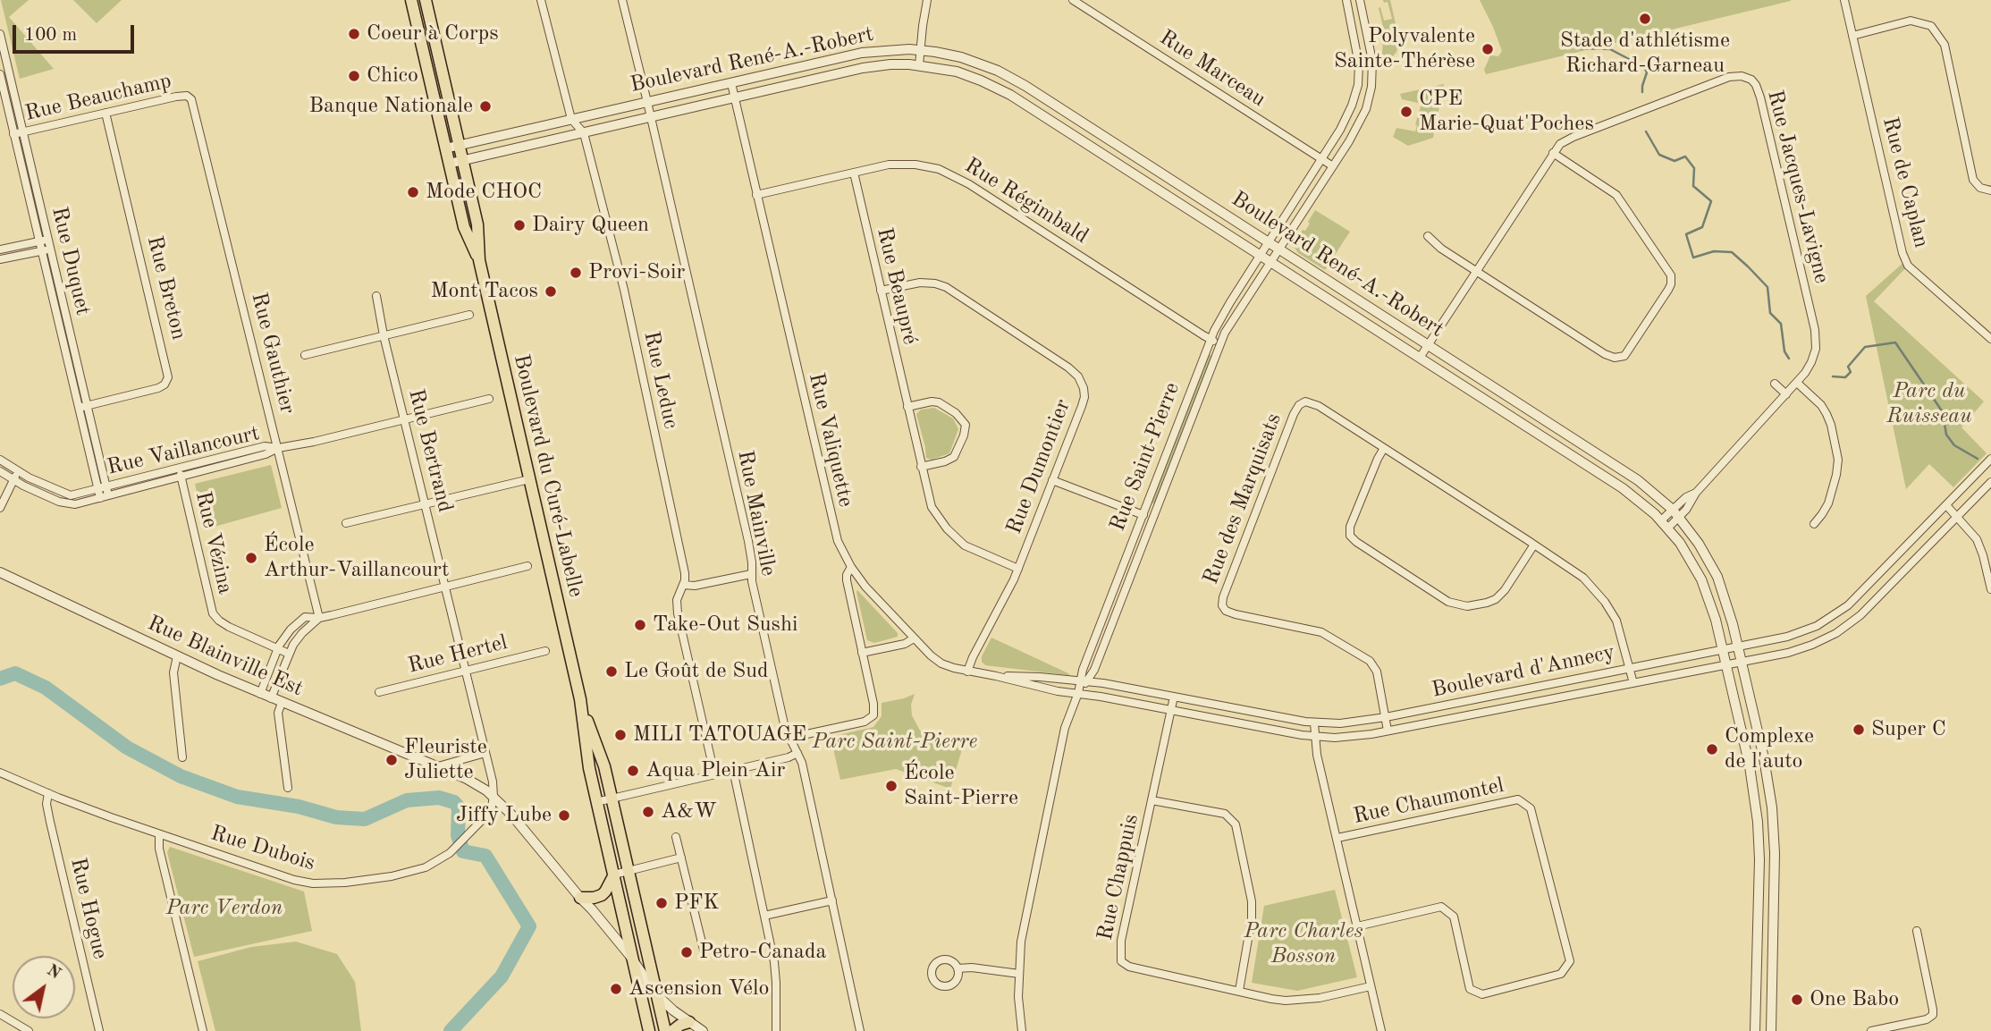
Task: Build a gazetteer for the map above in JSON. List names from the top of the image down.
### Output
{
  "streets": {
    "main road": ["Boulevard du Curé-Labelle"],
    "street": [
      "Boulevard René-A.-Robert",
      "Rue Marceau",
      "Rue Beauchamp",
      "Rue de Caplan",
      "Rue Jacques-Lavigne",
      "Rue Régimbald",
      "Rue Duquet",
      "Rue Beaupré",
      "Rue Breton",
      "Rue Gauthier",
      "Rue Leduc",
      "Rue Valiquette",
      "Rue Vaillancourt",
      "Rue Bertrand",
      "Rue Saint-Pierre",
      "Rue Dumontier",
      "Rue des Marquisats",
      "Rue Mainville",
      "Rue Vézina",
      "Rue Hertel",
      "Rue Blainville Est",
      "Boulevard d'Annecy",
      "Rue Chaumontel",
      "Rue Dubois",
      "Rue Chappuis",
      "Rue Hogue"
    ]
  },
  "crossings": [
    ["Boulevard René-A.-Robert", "Rue Jacques-Lavigne"],
    ["Boulevard René-A.-Robert", "Rue Leduc"],
    ["Boulevard René-A.-Robert", "Rue Valiquette"],
    ["Boulevard René-A.-Robert", "Rue Saint-Pierre"],
    ["Boulevard René-A.-Robert", "Boulevard du Curé-Labelle"],
    ["Boulevard René-A.-Robert", "Rue Mainville"],
    ["Boulevard René-A.-Robert", "Boulevard d'Annecy"],
    ["Rue Marceau", "Rue Saint-Pierre"],
    ["Rue Beauchamp", "Rue Duquet"],
    ["Rue Beauchamp", "Rue Breton"],
    ["Rue Beauchamp", "Rue Gauthier"],
    ["Rue Régimbald", "Rue Beaupré"],
    ["Rue Régimbald", "Rue Valiquette"],
    ["Rue Régimbald", "Rue Saint-Pierre"],
    ["Rue Duquet", "Rue Breton"],
    ["Rue Duquet", "Rue Vaillancourt"],
    ["Rue Beaupré", "Rue Dumontier"],
    ["Rue Gauthier", "Rue Vaillancourt"],
    ["Rue Valiquette", "Rue Mainville"],
    ["Rue Valiquette", "Boulevard d'Annecy"],
    ["Rue Vaillancourt", "Rue Vézina"],
    ["Rue Bertrand", "Rue Hertel"],
    ["Rue Bertrand", "Rue Blainville Est"],
    ["Rue Bertrand", "Rue Dubois"],
    ["Rue Saint-Pierre", "Boulevard d'Annecy"],
    ["Rue Dumontier", "Boulevard d'Annecy"],
    ["Boulevard du Curé-Labelle", "Rue Blainville Est"],
    ["Rue des Marquisats", "Boulevard d'Annecy"],
    ["Rue Blainville Est", "Rue Dubois"],
    ["Boulevard d'Annecy", "Rue Chappuis"],
    ["Rue Dubois", "Rue Hogue"]
  ],
  "parks": [
    "Parc du Ruisseau",
    "Parc Saint-Pierre",
    "Parc Verdon",
    "Parc Charles Bosson"
  ],
  "places": [
    "Stade d'athlétisme Richard-Garneau",
    "Coeur à Corps",
    "Polyvalente Sainte-Thérèse",
    "Chico",
    "Banque Nationale",
    "CPE Marie-Quat'Poches",
    "Mode CHOC",
    "Dairy Queen",
    "Provi-Soir",
    "Mont Tacos",
    "École Arthur-Vaillancourt",
    "Take-Out Sushi",
    "Le Goût de Sud",
    "Super C",
    "MILI TATOUAGE",
    "Complexe de l'auto",
    "Fleuriste Juliette",
    "Aqua Plein Air",
    "École Saint-Pierre",
    "A&W",
    "Jiffy Lube",
    "PFK",
    "Petro-Canada",
    "Ascension Vélo",
    "One Babo"
  ],
  "scale_bar": "100 m",
  "north": "top right"
}
